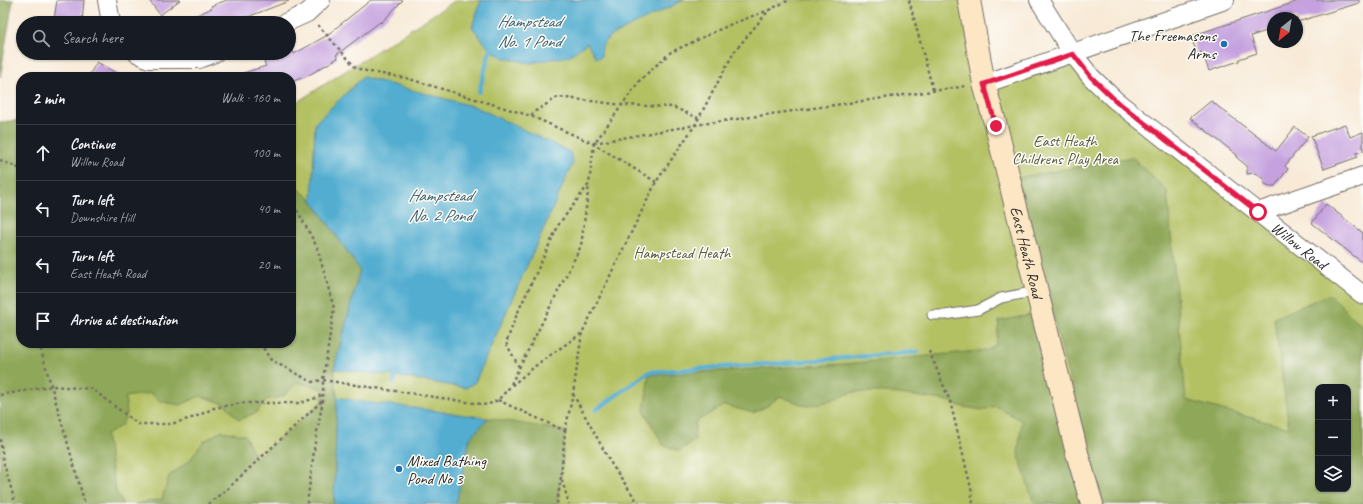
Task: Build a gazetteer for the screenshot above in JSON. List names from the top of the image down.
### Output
{
  "streets": {
    "street": ["Willow Road", "East Heath Road"]
  },
  "water": ["Hampstead No. 1 Pond", "Hampstead No. 2 Pond"],
  "parks": ["East Heath Childrens Play Area", "Hampstead Heath"],
  "places": ["The Freemasons Arms", "Mixed Bathing Pond No 3"],
  "north": "bottom left",
  "page": {
    "search": "Search here",
    "heading": ["2 min", "Walk · 160 m"],
    "list": [
      ["Continue", "Willow Road", "100 m"],
      ["Turn left", "Downshire Hill", "40 m"],
      ["Turn left", "East Heath Road", "20 m"],
      "Arrive at destination"
    ],
    "map_buttons": ["+", "−"]
  }
}
